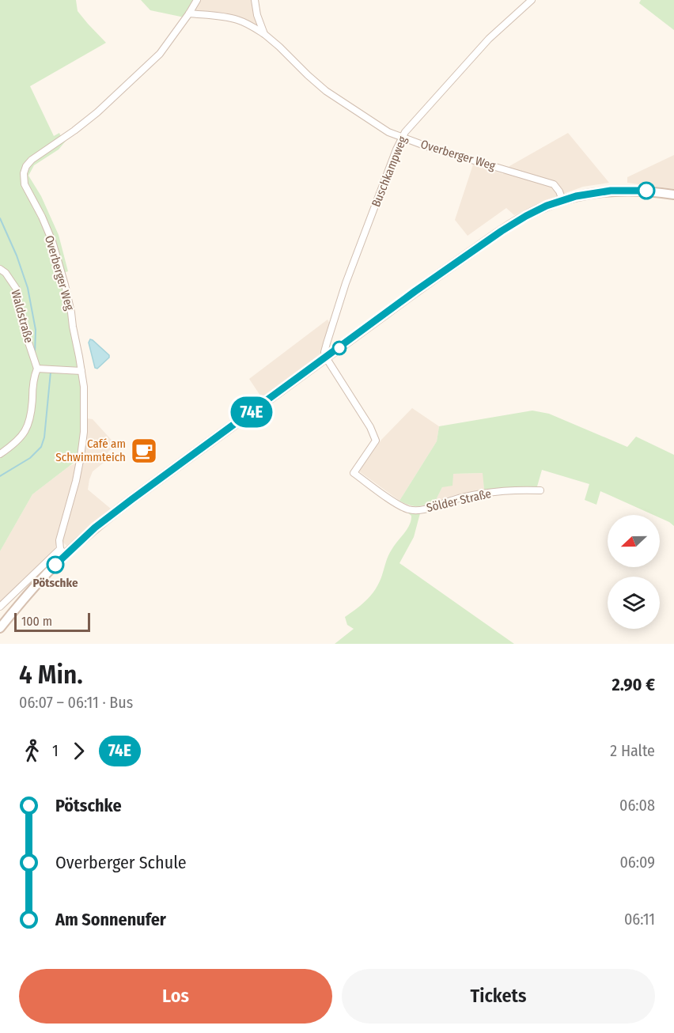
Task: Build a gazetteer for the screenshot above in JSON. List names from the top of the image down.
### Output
{
  "streets": {
    "street": [
      "Overberger Weg",
      "Buschkampweg",
      "Waldstraße",
      "Sölder Straße"
    ]
  },
  "crossings": [
    ["Overberger Weg", "Buschkampweg"],
    ["Buschkampweg", "Sölder Straße"]
  ],
  "places": {
    "cafe": ["Café am Schwimmteich"],
    "other": ["Pötschke"]
  },
  "lines": ["bus line 74E"],
  "scale_bar": "100 m",
  "north": "left",
  "page": {
    "on_map": "74E",
    "scale": "100 m",
    "heading": ["4 Min.", "06:07 – 06:11 · Bus", "2.90 €"],
    "legs": ["1", "74E", "2 Halte"],
    "list": [
      {
        "name": "Pötschke",
        "value": "06:08"
      },
      {
        "name": "Overberger Schule",
        "value": "06:09"
      },
      {
        "name": "Am Sonnenufer",
        "value": "06:11"
      }
    ],
    "buttons": ["Los", "Tickets"]
  }
}
